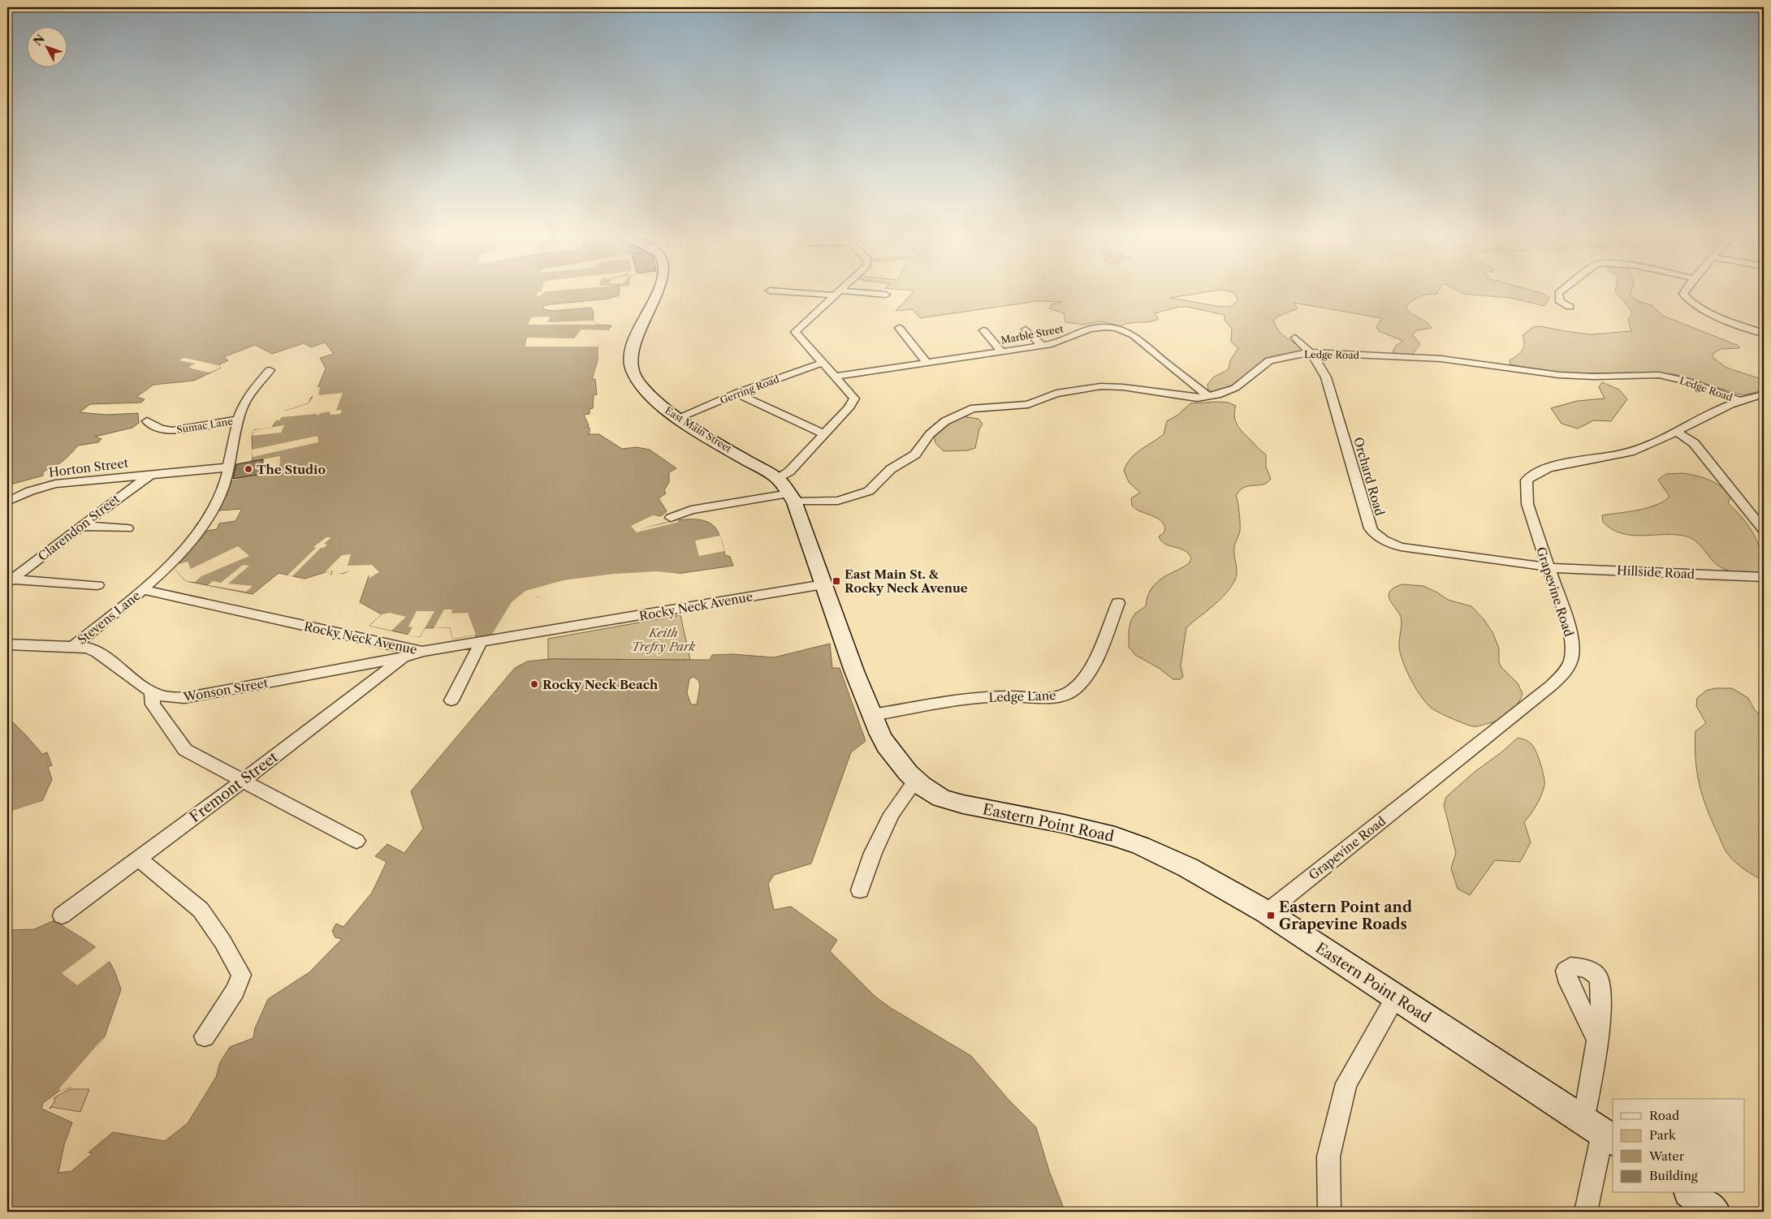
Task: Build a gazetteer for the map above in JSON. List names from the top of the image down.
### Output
{
  "streets": {
    "main road": ["East Main Street", "Eastern Point Road"],
    "street": [
      "Marble Street",
      "Ledge Road",
      "Gerring Road",
      "Sumac Lane",
      "Horton Street",
      "Orchard Road",
      "Clarendon Street",
      "Hillside Road",
      "Grapevine Road",
      "Rocky Neck Avenue",
      "Stevens Lane",
      "Wonson Street",
      "Ledge Lane",
      "Fremont Street"
    ]
  },
  "crossings": [
    ["Marble Street", "Ledge Road"],
    ["Ledge Road", "East Main Street"],
    ["Ledge Road", "Orchard Road"],
    ["Ledge Road", "Grapevine Road"],
    ["Gerring Road", "East Main Street"],
    ["East Main Street", "Rocky Neck Avenue"],
    ["East Main Street", "Eastern Point Road"],
    ["Horton Street", "Clarendon Street"],
    ["Orchard Road", "Hillside Road"],
    ["Orchard Road", "Grapevine Road"],
    ["Hillside Road", "Grapevine Road"],
    ["Grapevine Road", "Eastern Point Road"],
    ["Rocky Neck Avenue", "Stevens Lane"],
    ["Rocky Neck Avenue", "Wonson Street"],
    ["Rocky Neck Avenue", "Eastern Point Road"],
    ["Stevens Lane", "Wonson Street"],
    ["Wonson Street", "Fremont Street"],
    ["Ledge Lane", "Eastern Point Road"]
  ],
  "parks": ["Keith Trefry Park"],
  "places": {
    "other": ["The Studio", "Rocky Neck Beach"],
    "transit": ["East Main St. & Rocky Neck Avenue", "Eastern Point and Grapevine Roads"]
  },
  "legend": [
    "Road",
    "Park",
    "Water",
    "Building"
  ],
  "north": "top left"
}
